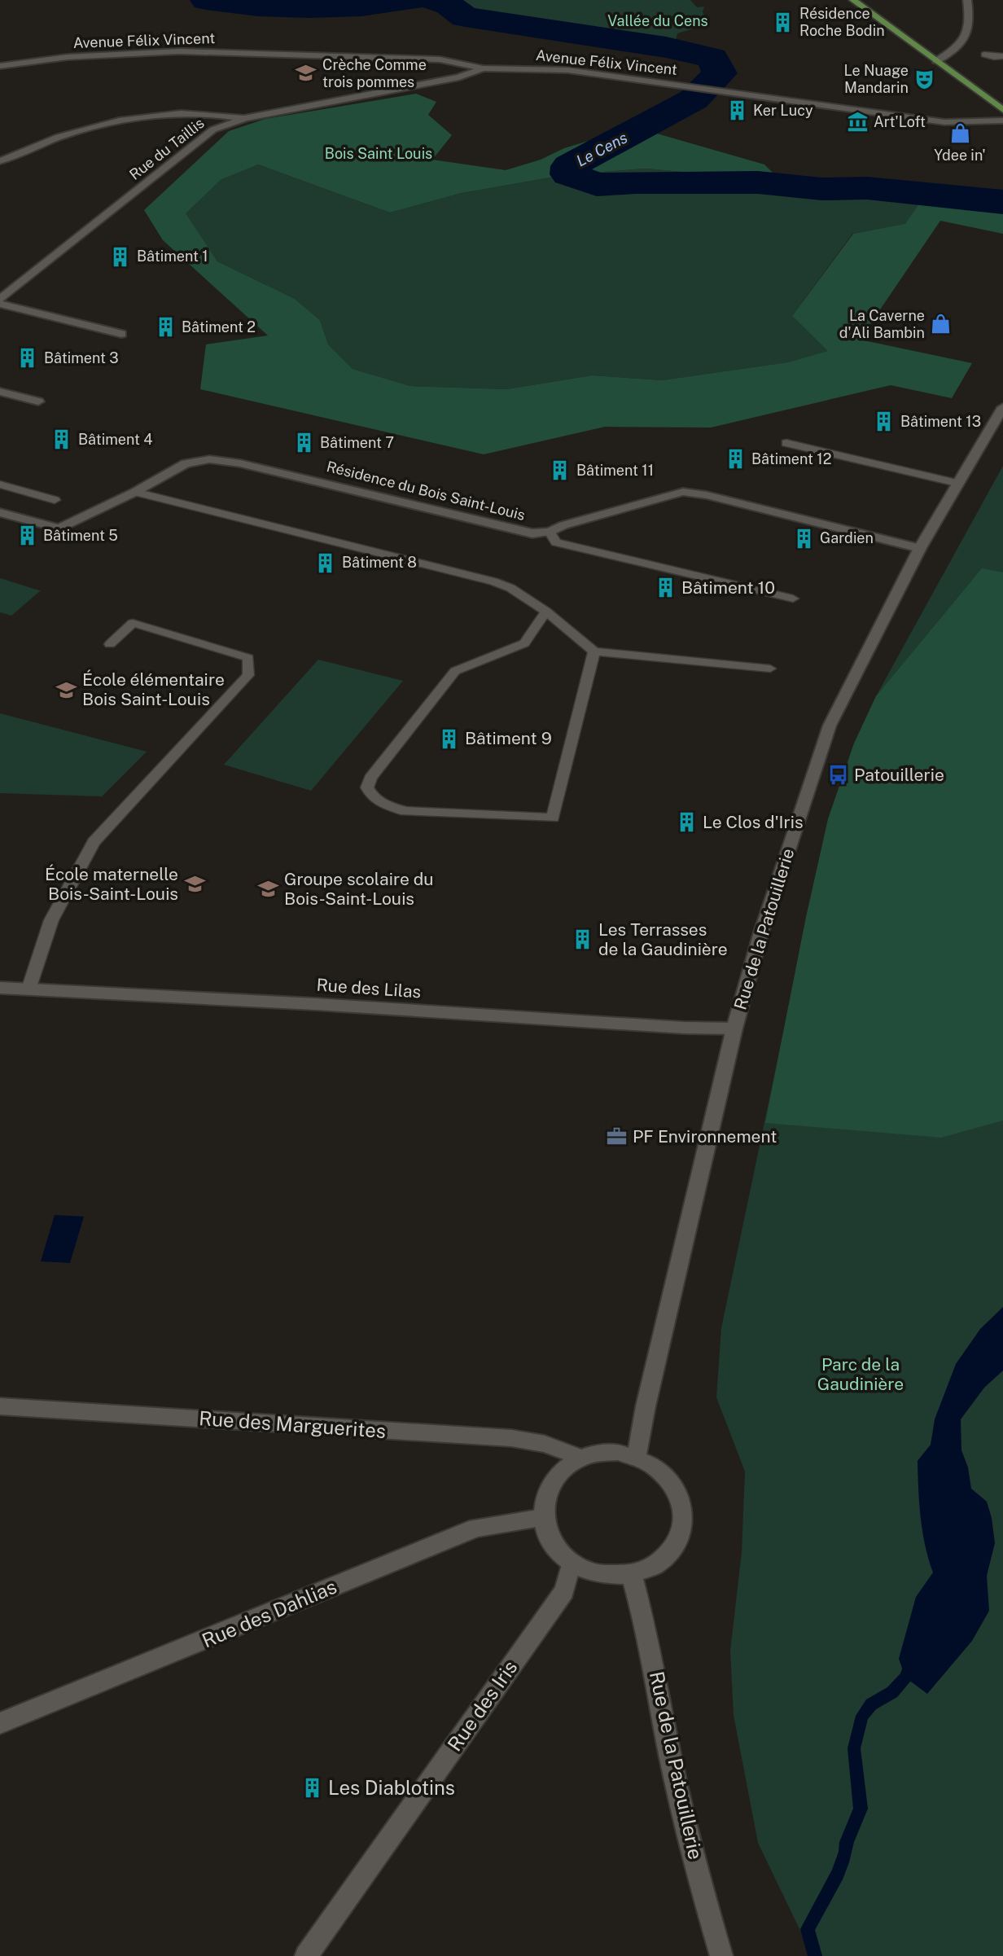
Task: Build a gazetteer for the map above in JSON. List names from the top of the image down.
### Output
{
  "streets": {
    "street": [
      "Avenue Félix Vincent",
      "Rue du Taillis",
      "Résidence du Bois Saint-Louis",
      "Rue de la Patouillerie",
      "Rue des Lilas",
      "Rue des Marguerites",
      "Rue des Dahlias",
      "Rue des Iris"
    ]
  },
  "crossings": [
    ["Avenue Félix Vincent", "Rue du Taillis"],
    ["Résidence du Bois Saint-Louis", "Rue de la Patouillerie"],
    ["Rue de la Patouillerie", "Rue des Lilas"],
    ["Rue de la Patouillerie", "Rue des Marguerites"],
    ["Rue de la Patouillerie", "Rue des Dahlias"],
    ["Rue de la Patouillerie", "Rue des Iris"],
    ["Rue des Marguerites", "Rue des Dahlias"],
    ["Rue des Marguerites", "Rue des Iris"],
    ["Rue des Dahlias", "Rue des Iris"]
  ],
  "water": ["Le Cens"],
  "parks": ["Vallée du Cens", "Bois Saint Louis", "Parc de la Gaudinière"],
  "places": {
    "building": [
      "Résidence Roche Bodin",
      "Ker Lucy",
      "Bâtiment 1",
      "Bâtiment 2",
      "Bâtiment 3",
      "Bâtiment 13",
      "Bâtiment 4",
      "Bâtiment 7",
      "Bâtiment 12",
      "Bâtiment 11",
      "Bâtiment 5",
      "Gardien",
      "Bâtiment 8",
      "Bâtiment 10",
      "Bâtiment 9",
      "Le Clos d'Iris",
      "Les Terrasses de la Gaudinière",
      "Les Diablotins"
    ],
    "school or university": [
      "Crèche Comme trois pommes",
      "École élémentaire Bois Saint-Louis",
      "École maternelle Bois-Saint-Louis",
      "Groupe scolaire du Bois-Saint-Louis"
    ],
    "theatre": ["Le Nuage Mandarin"],
    "museum": ["Art'Loft"],
    "shop": ["Ydee in'", "La Caverne d'Ali Bambin"],
    "bus stop": ["Patouillerie"],
    "office": ["PF Environnement"]
  }
}
